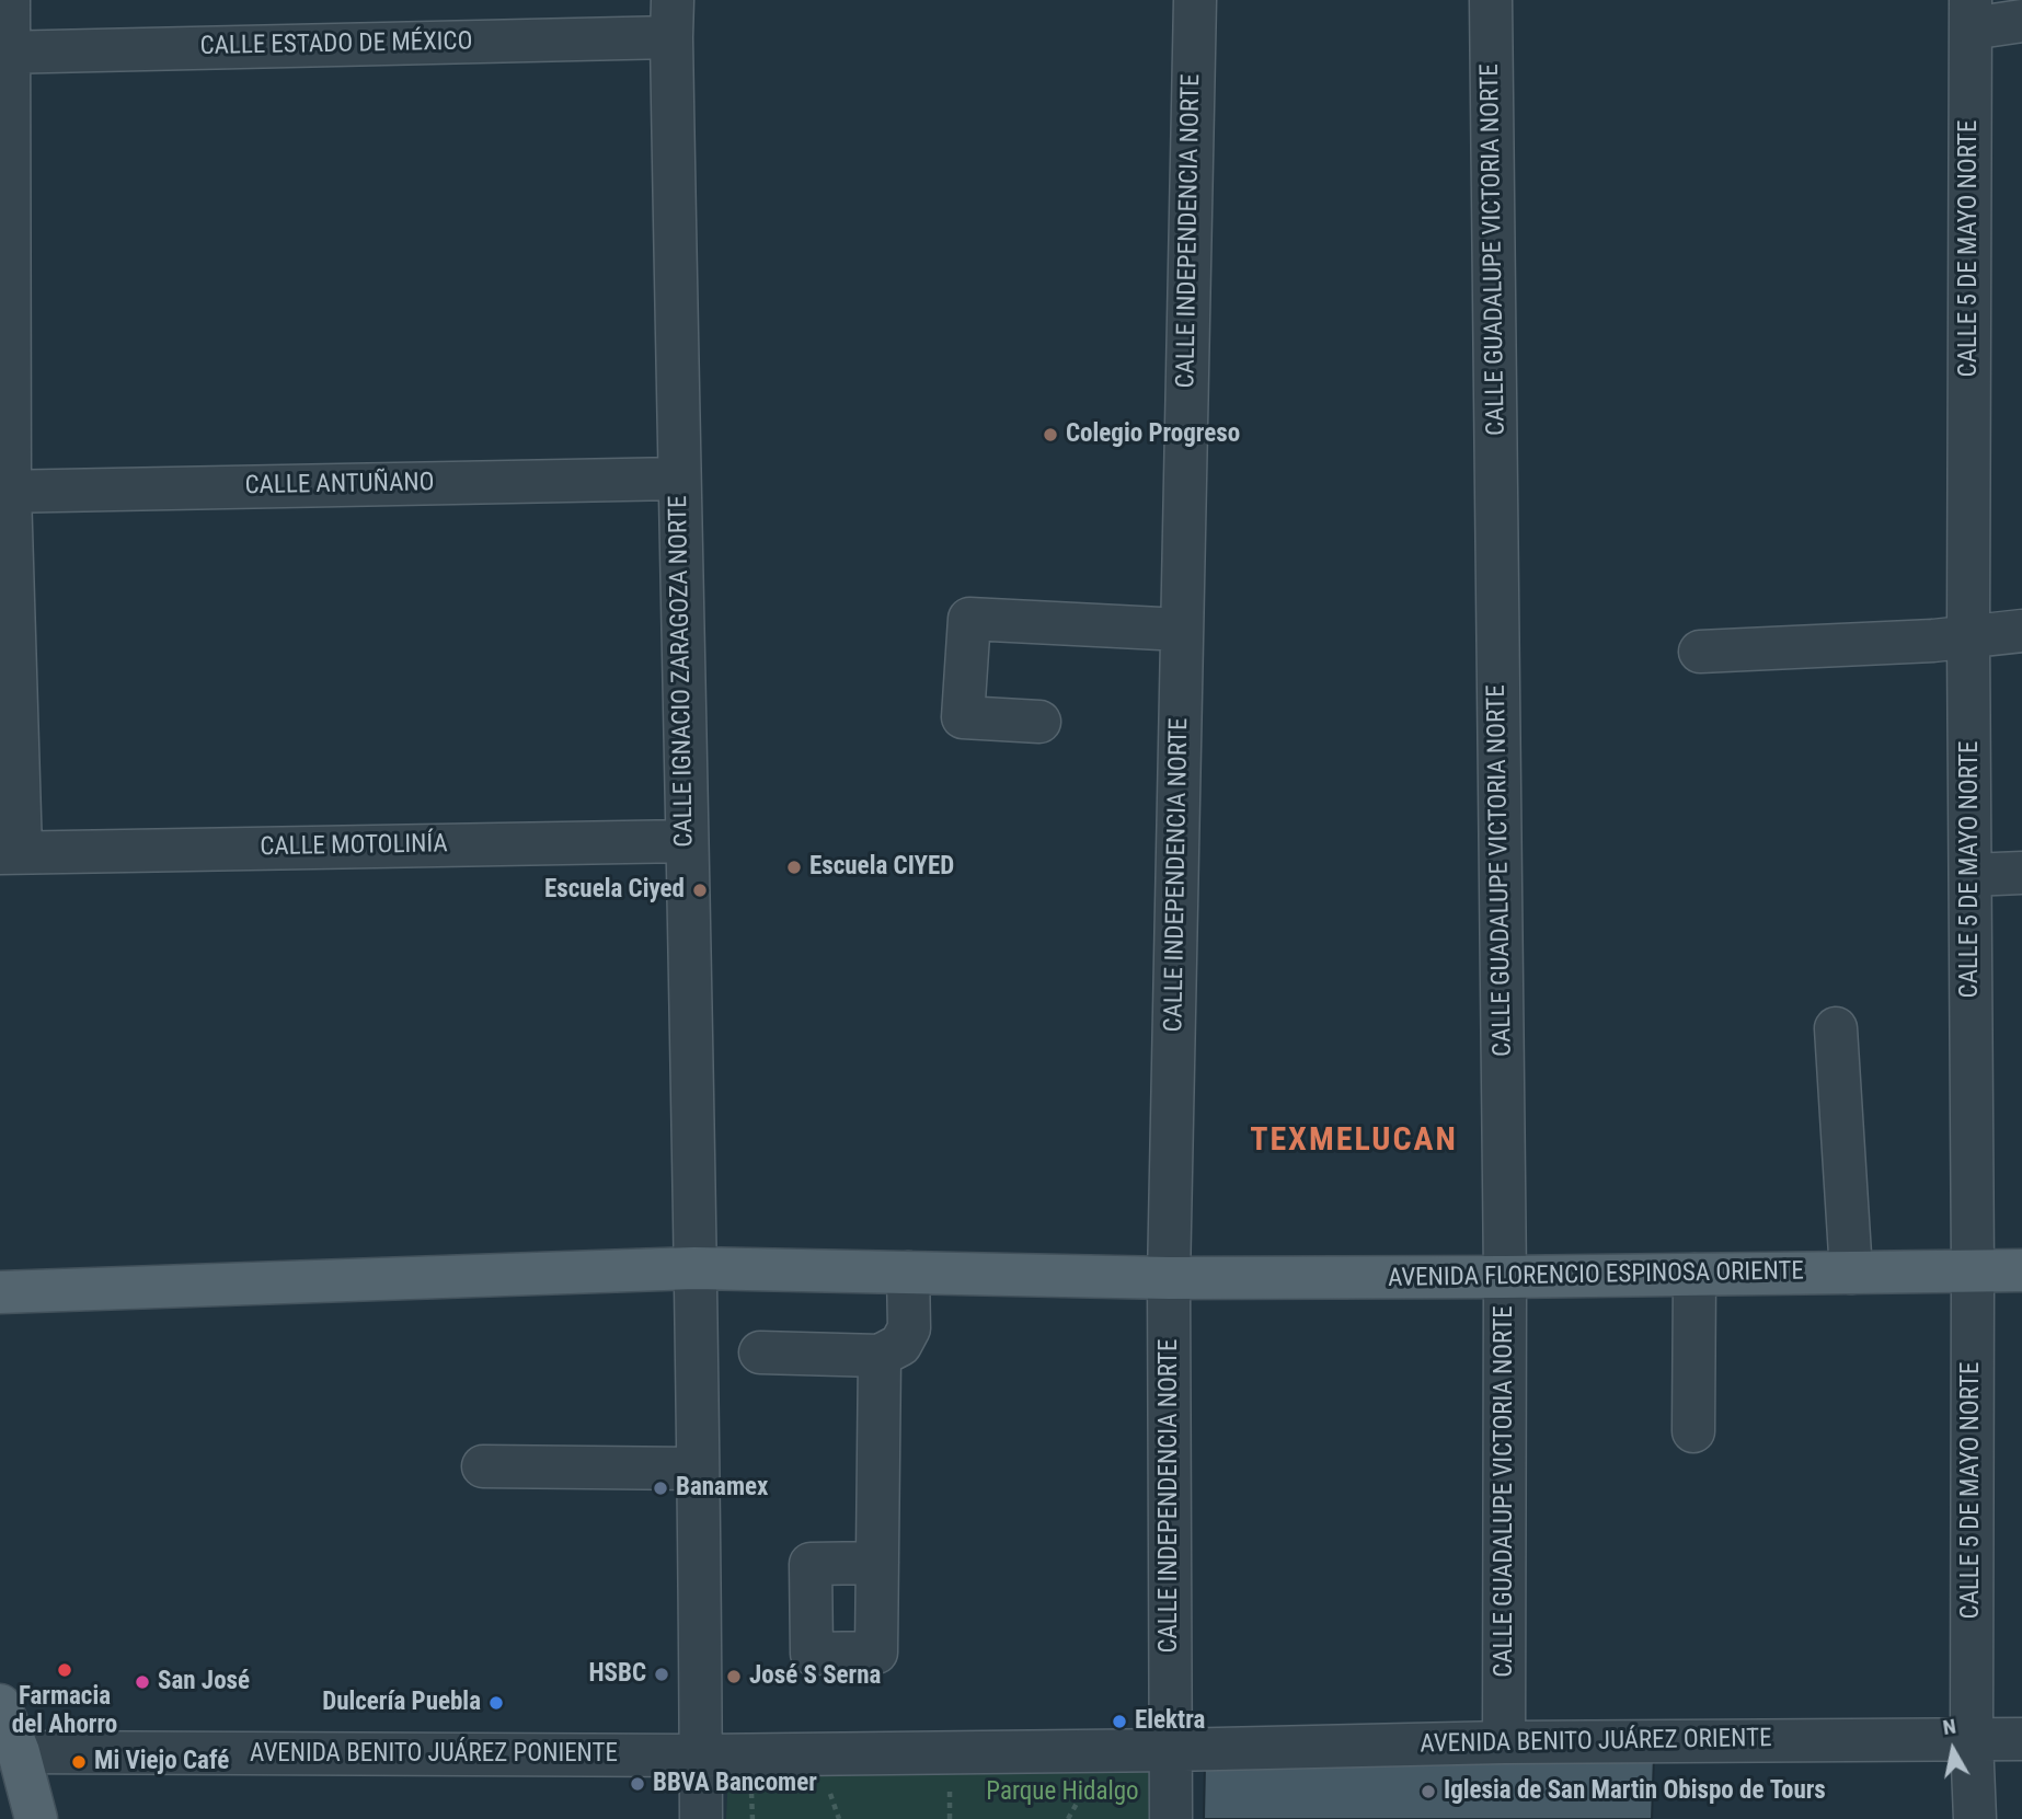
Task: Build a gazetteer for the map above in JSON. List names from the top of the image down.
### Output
{
  "streets": {
    "main road": ["AVENIDA FLORENCIO ESPINOSA ORIENTE"],
    "street": [
      "CALLE ESTADO DE MÉXICO",
      "CALLE INDEPENDENCIA NORTE",
      "CALLE 5 DE MAYO NORTE",
      "CALLE GUADALUPE VICTORIA NORTE",
      "CALLE ANTUÑANO",
      "CALLE IGNACIO ZARAGOZA NORTE",
      "CALLE MOTOLINÍA",
      "AVENIDA BENITO JUÁREZ ORIENTE",
      "AVENIDA BENITO JUÁREZ PONIENTE"
    ]
  },
  "crossings": [
    ["CALLE ESTADO DE MÉXICO", "CALLE IGNACIO ZARAGOZA NORTE"],
    ["CALLE INDEPENDENCIA NORTE", "AVENIDA FLORENCIO ESPINOSA ORIENTE"],
    ["CALLE INDEPENDENCIA NORTE", "AVENIDA BENITO JUÁREZ ORIENTE"],
    ["CALLE INDEPENDENCIA NORTE", "AVENIDA BENITO JUÁREZ PONIENTE"],
    ["CALLE 5 DE MAYO NORTE", "AVENIDA FLORENCIO ESPINOSA ORIENTE"],
    ["CALLE 5 DE MAYO NORTE", "AVENIDA BENITO JUÁREZ ORIENTE"],
    ["CALLE GUADALUPE VICTORIA NORTE", "AVENIDA FLORENCIO ESPINOSA ORIENTE"],
    ["CALLE GUADALUPE VICTORIA NORTE", "AVENIDA BENITO JUÁREZ ORIENTE"],
    ["CALLE ANTUÑANO", "CALLE IGNACIO ZARAGOZA NORTE"],
    ["CALLE IGNACIO ZARAGOZA NORTE", "CALLE MOTOLINÍA"],
    ["CALLE IGNACIO ZARAGOZA NORTE", "AVENIDA FLORENCIO ESPINOSA ORIENTE"],
    ["CALLE IGNACIO ZARAGOZA NORTE", "AVENIDA BENITO JUÁREZ PONIENTE"],
    ["AVENIDA BENITO JUÁREZ ORIENTE", "AVENIDA BENITO JUÁREZ PONIENTE"]
  ],
  "districts": ["TEXMELUCAN"],
  "parks": ["Parque Hidalgo"],
  "places": [
    "Colegio Progreso",
    "Escuela CIYED",
    "Escuela Ciyed",
    "Banamex",
    "Farmacia del Ahorro",
    "HSBC",
    "José S Serna",
    "San José",
    "Dulcería Puebla",
    "Elektra",
    "Mi Viejo Café",
    "BBVA Bancomer",
    "Iglesia de San Martin Obispo de Tours"
  ],
  "north": "top"
}
